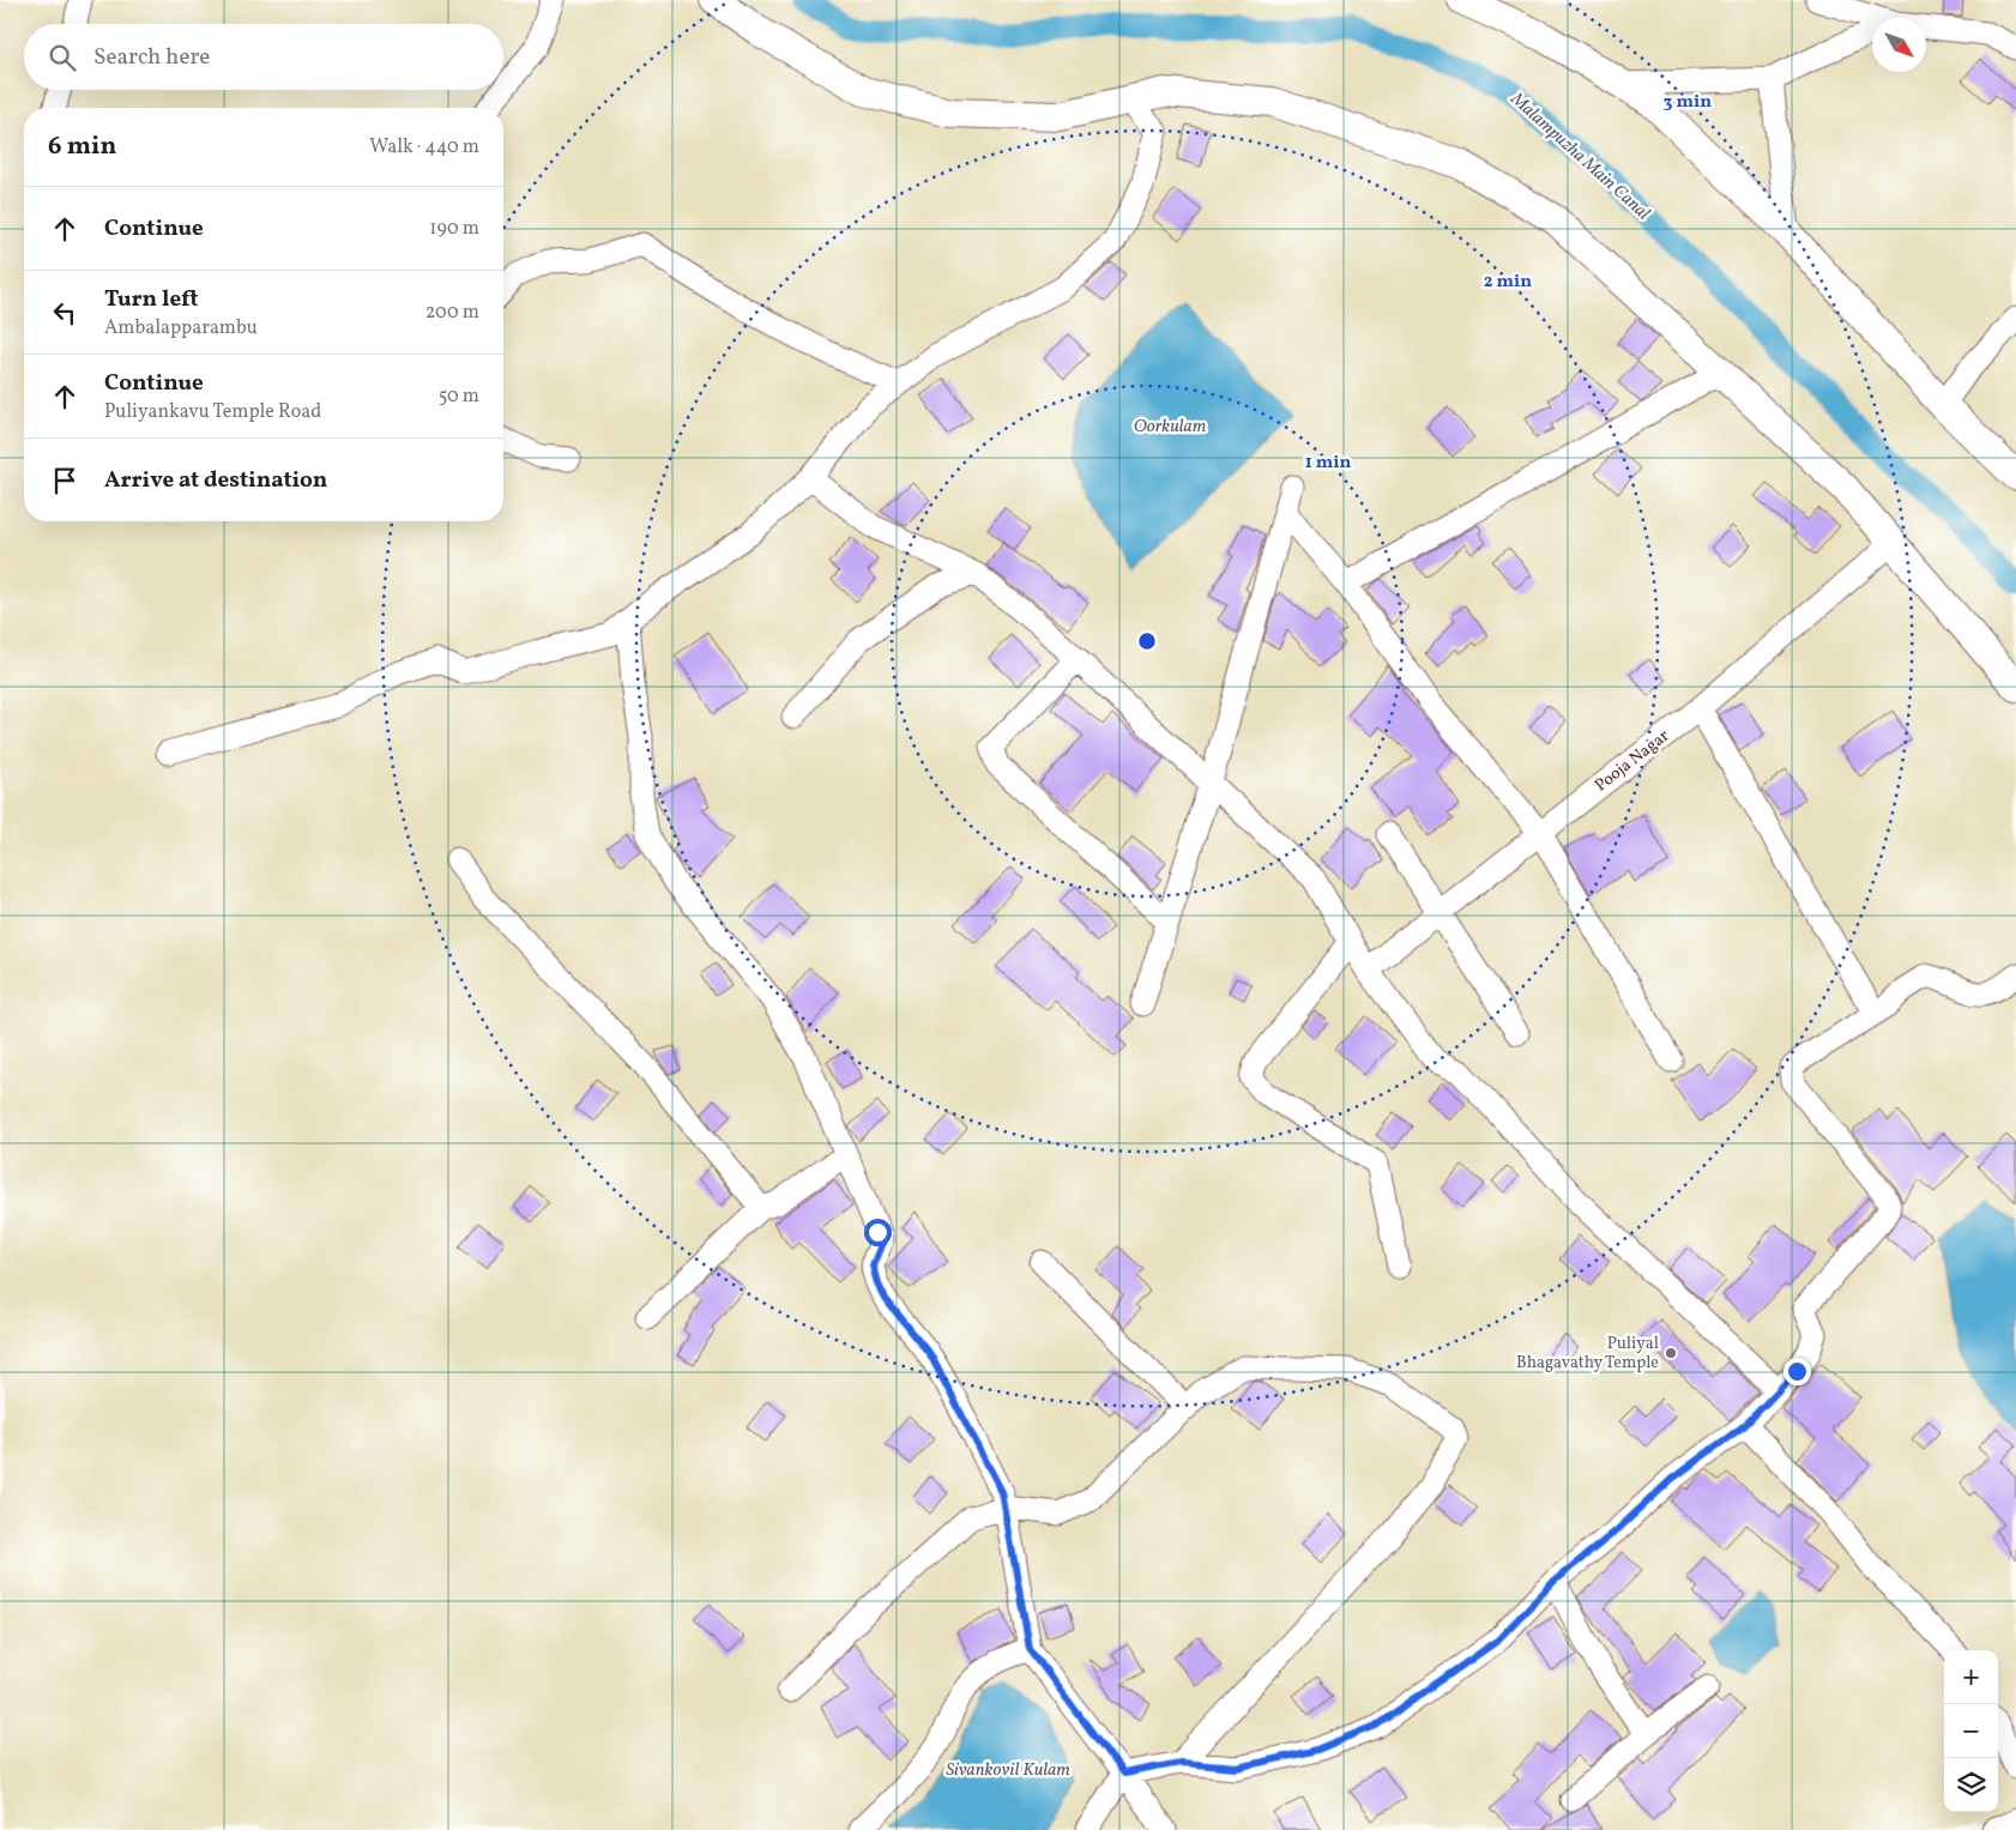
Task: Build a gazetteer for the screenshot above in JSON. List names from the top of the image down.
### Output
{
  "streets": {
    "street": ["Pooja Nagar"]
  },
  "water": ["Malampuzha Main Canal", "Oorkulam", "Sivankovil Kulam"],
  "places": ["Puliyal Bhagavathy Temple"],
  "north": "bottom right",
  "page": {
    "search": "Search here",
    "heading": ["6 min", "Walk · 440 m"],
    "list": [
      ["Continue", "190 m"],
      ["Turn left", "Ambalapparambu", "200 m"],
      ["Continue", "Puliyankavu Temple Road", "50 m"],
      "Arrive at destination"
    ],
    "map_buttons": ["+", "−"]
  },
  "rings": ["3 min", "2 min", "1 min"]
}
